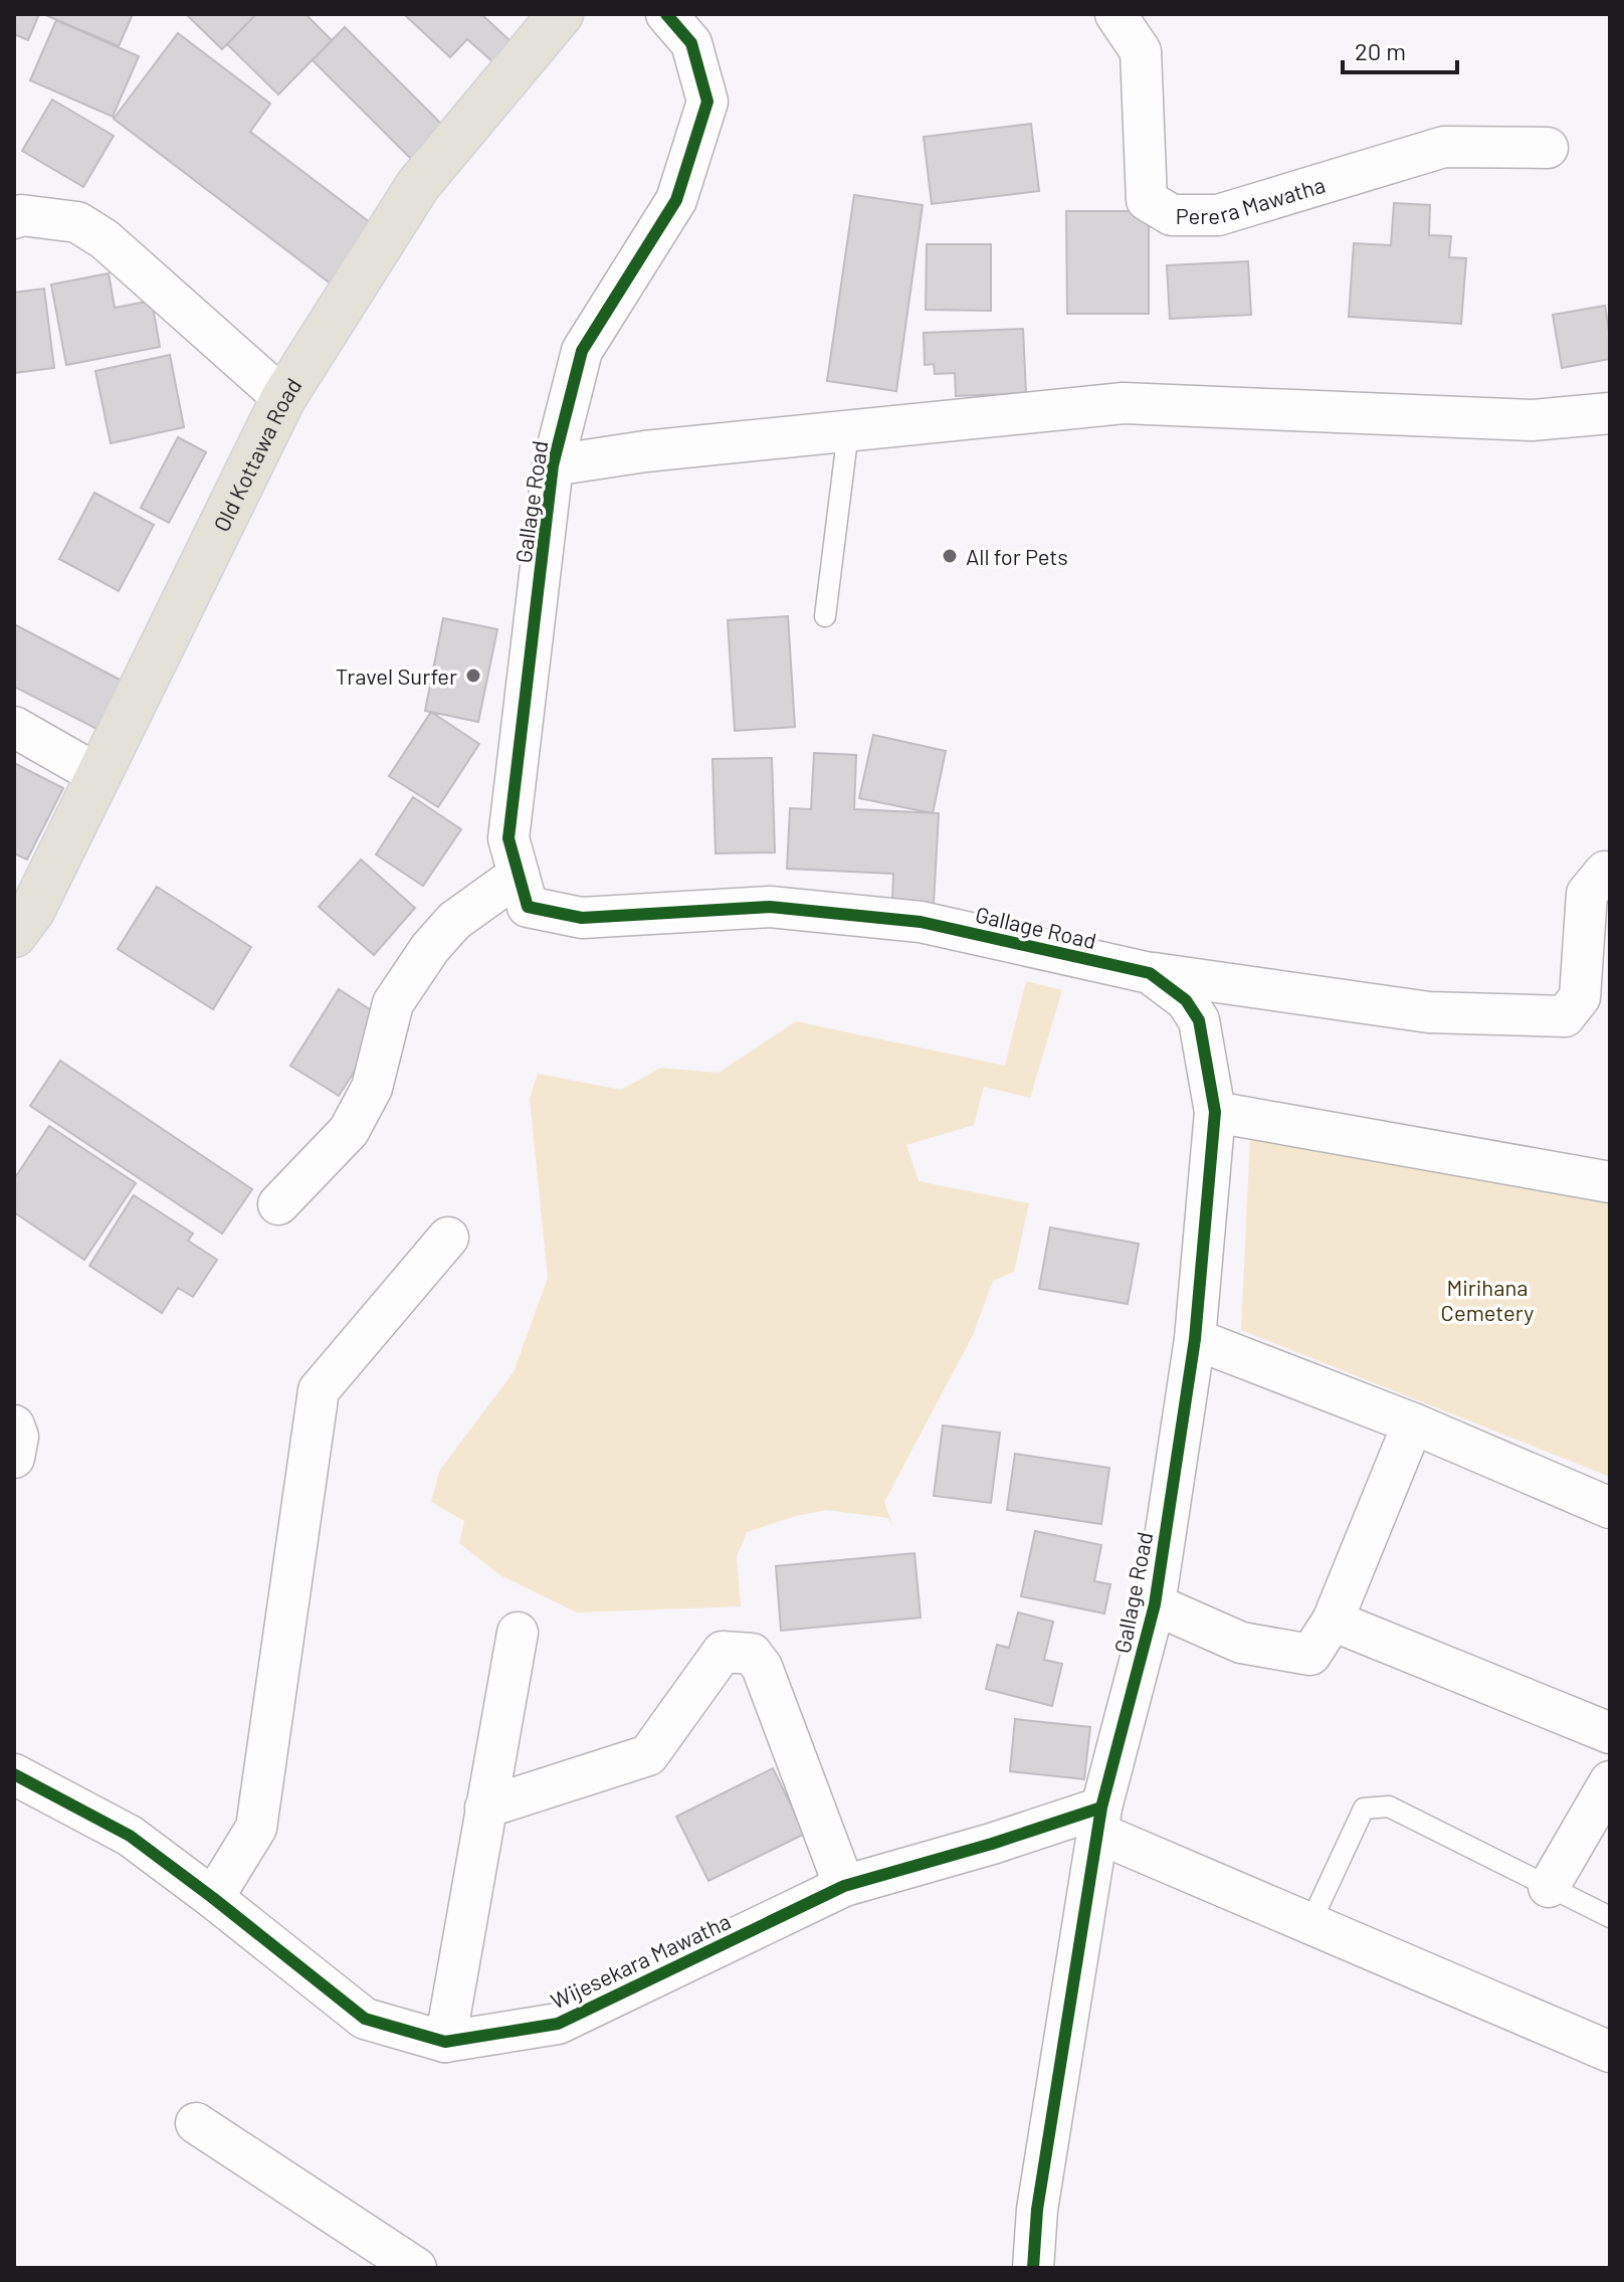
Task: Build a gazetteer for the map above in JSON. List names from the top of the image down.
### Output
{
  "streets": {
    "main road": ["Old Kottawa Road"],
    "street": ["Perera Mawatha", "Gallage Road", "Wijesekara Mawatha"]
  },
  "crossings": [
    ["Gallage Road", "Wijesekara Mawatha"]
  ],
  "parks": ["Mirihana Cemetery"],
  "places": ["All for Pets", "Travel Surfer"],
  "scale_bar": "20 m"
}
